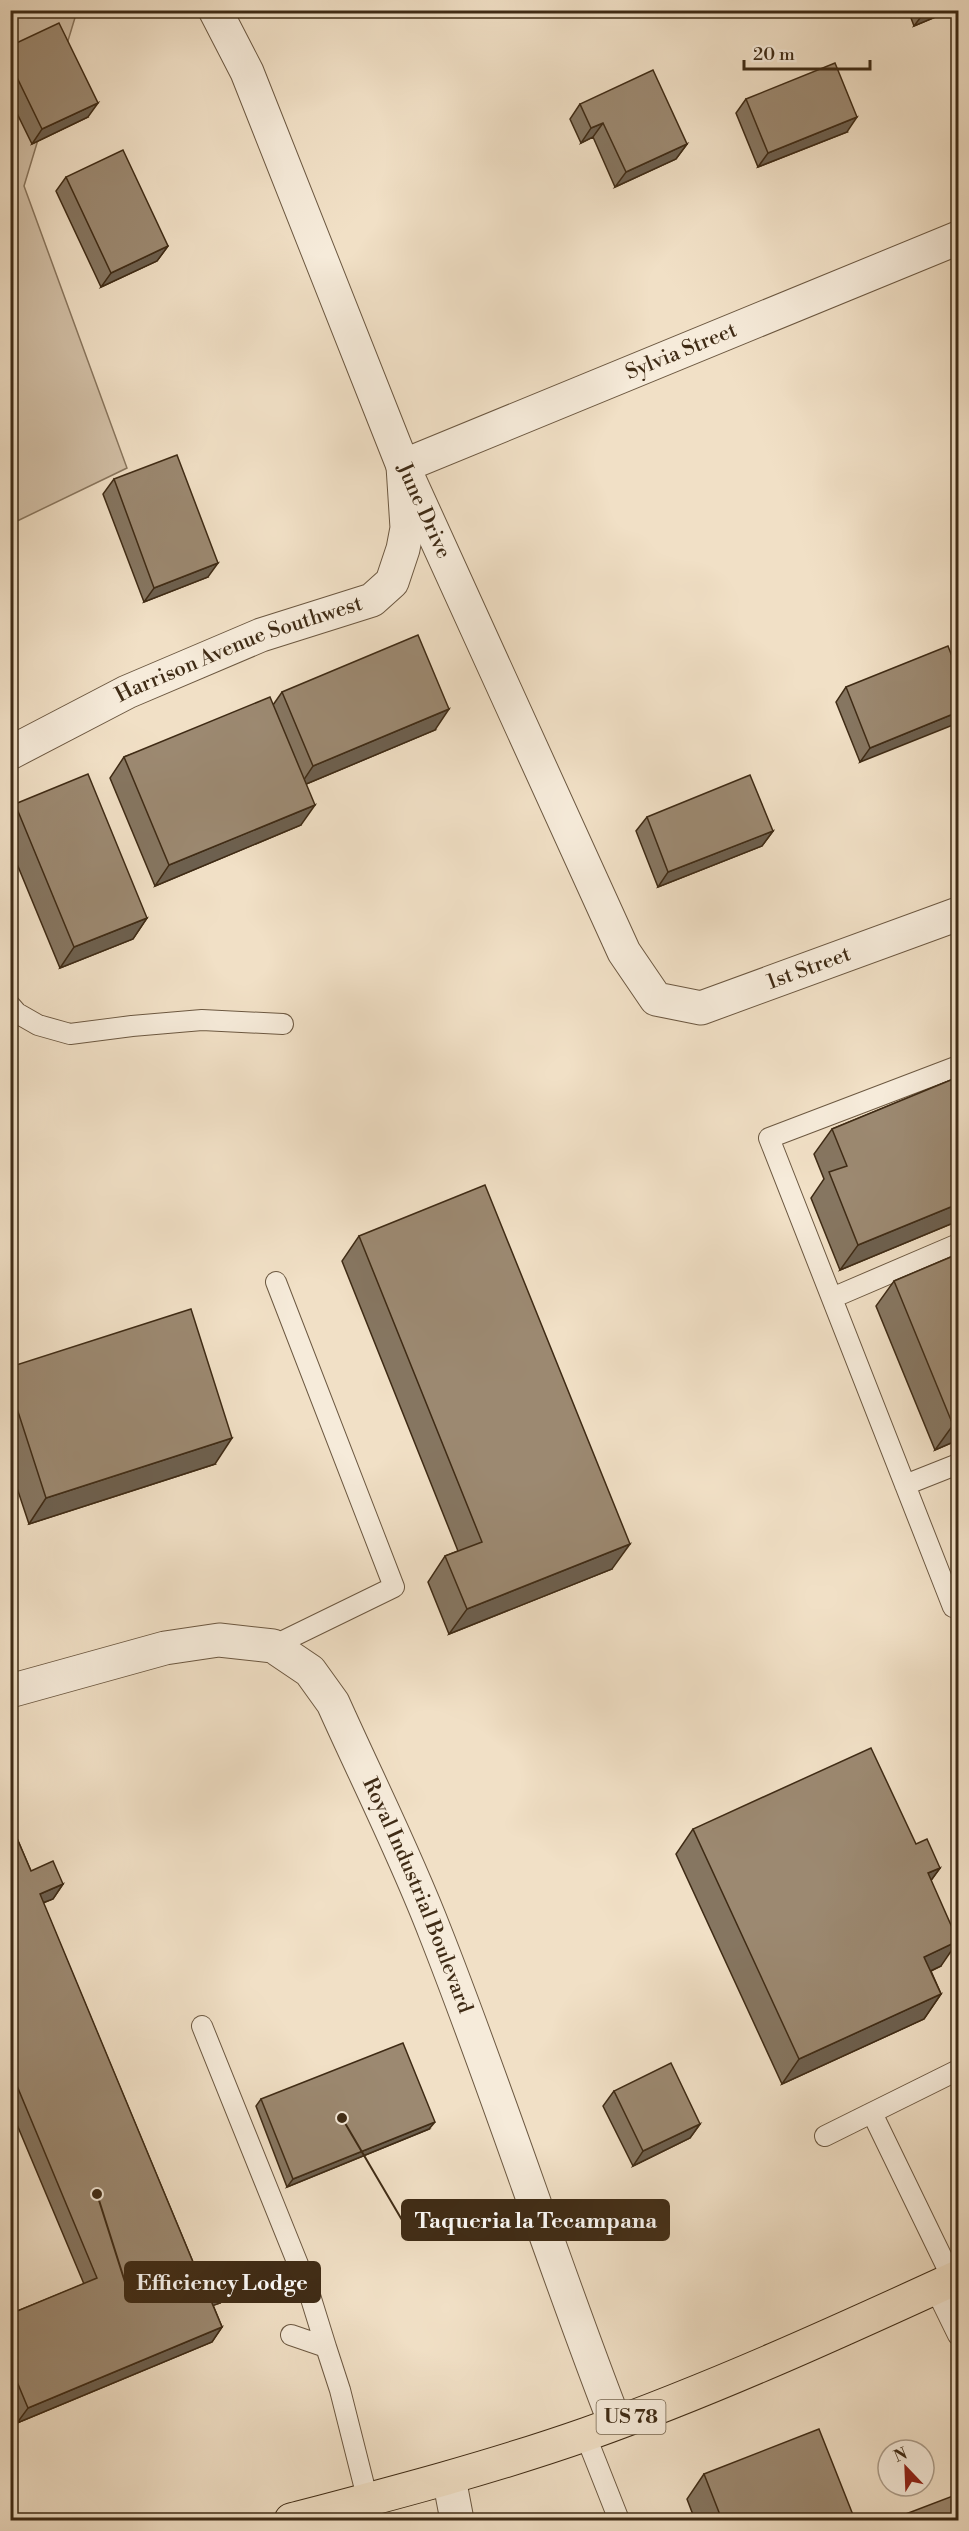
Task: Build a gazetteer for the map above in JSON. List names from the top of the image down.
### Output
{
  "streets": {
    "main road": ["US 78"],
    "street": [
      "Sylvia Street",
      "June Drive",
      "Harrison Avenue Southwest",
      "1st Street",
      "Royal Industrial Boulevard"
    ]
  },
  "crossings": [
    ["Sylvia Street", "June Drive"],
    ["Sylvia Street", "Harrison Avenue Southwest"],
    ["June Drive", "Harrison Avenue Southwest"],
    ["June Drive", "1st Street"],
    ["Royal Industrial Boulevard", "US 78"]
  ],
  "places": ["Taqueria la Tecampana", "Efficiency Lodge"],
  "scale_bar": "20 m",
  "north": "top left"
}
